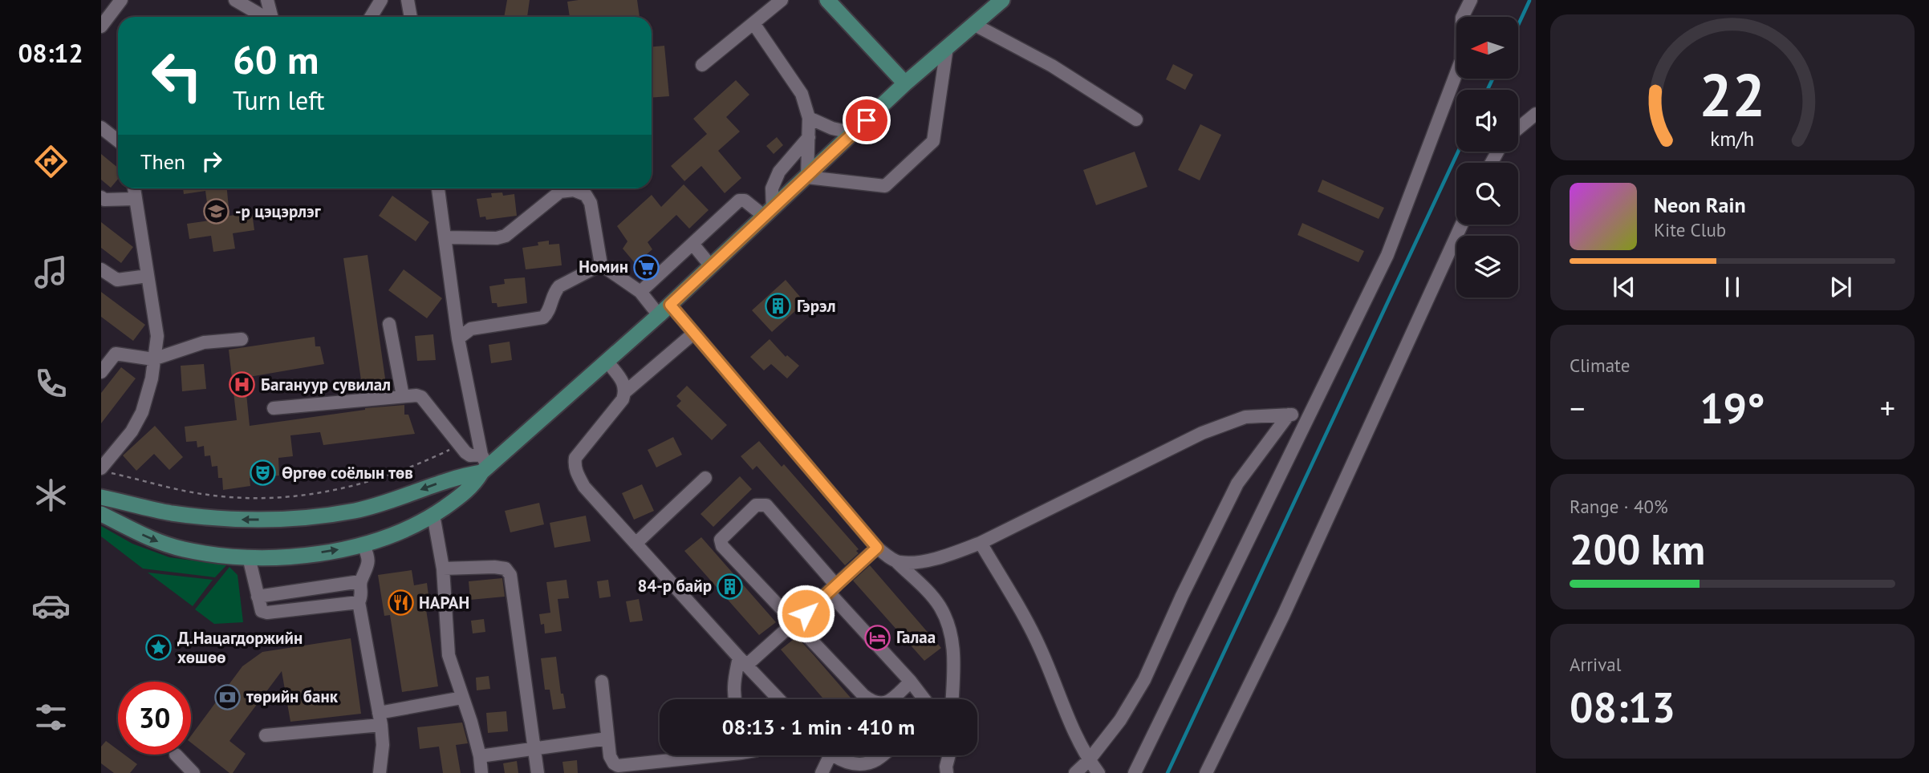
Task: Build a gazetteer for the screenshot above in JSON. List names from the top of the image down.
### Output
{
  "places": {
    "school or university": ["-р цэцэрлэг"],
    "supermarket": ["Номин"],
    "building": ["Гэрэл", "84-р байр"],
    "hospital": ["Багануур сувилал"],
    "theatre": ["Өргөө соёлын төв"],
    "restaurant": ["НАРАН"],
    "hotel": ["Галаа"],
    "place": ["Д.Нацагдоржийн хөшөө"],
    "bank": ["төрийн банк"]
  },
  "north": "left",
  "page": {
    "tabs": "08:12",
    "turn": ["60 m", "Turn left"],
    "then": "Then",
    "song": ["Neon Rain", "Kite Club"],
    "tile": [
      "Climate",
      ["Range · 40%", "200 km"],
      ["Arrival", "08:13"]
    ],
    "heat": ["−", "19°", "+"],
    "limit": "30",
    "trip": "08:13 · 1 min · 410 m",
    "gauge": ["22", "km/h"]
  }
}
